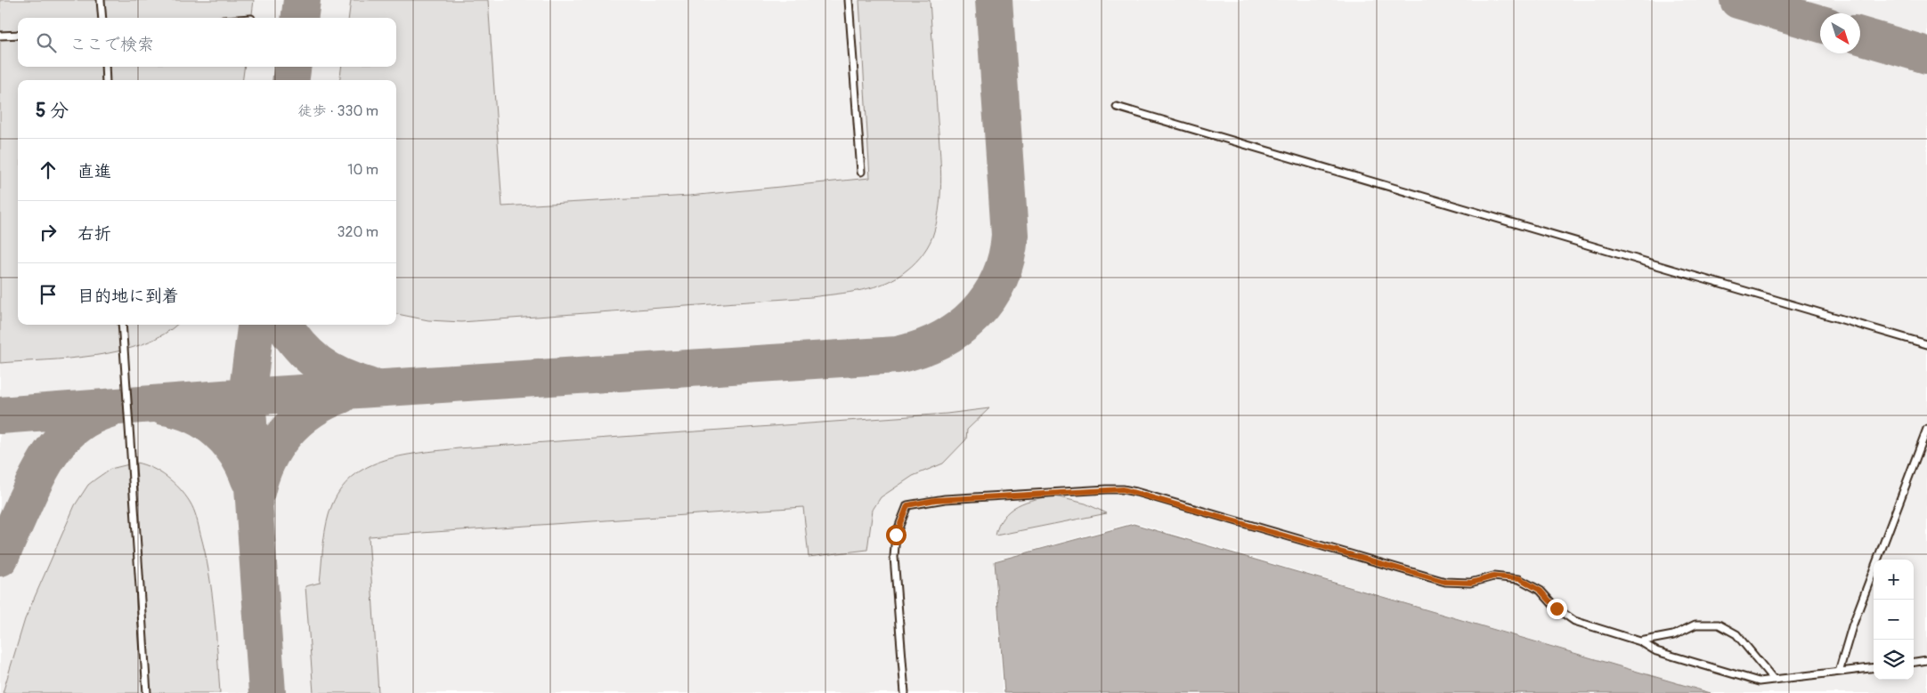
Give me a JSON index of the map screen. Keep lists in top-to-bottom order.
{
  "north": "bottom right",
  "page": {
    "search": "ここで検索",
    "heading": ["5 分", "徒歩 · 330 m"],
    "list": [
      ["直進", "10 m"],
      ["右折", "320 m"],
      "目的地に到着"
    ],
    "map_buttons": ["+", "−"]
  }
}
